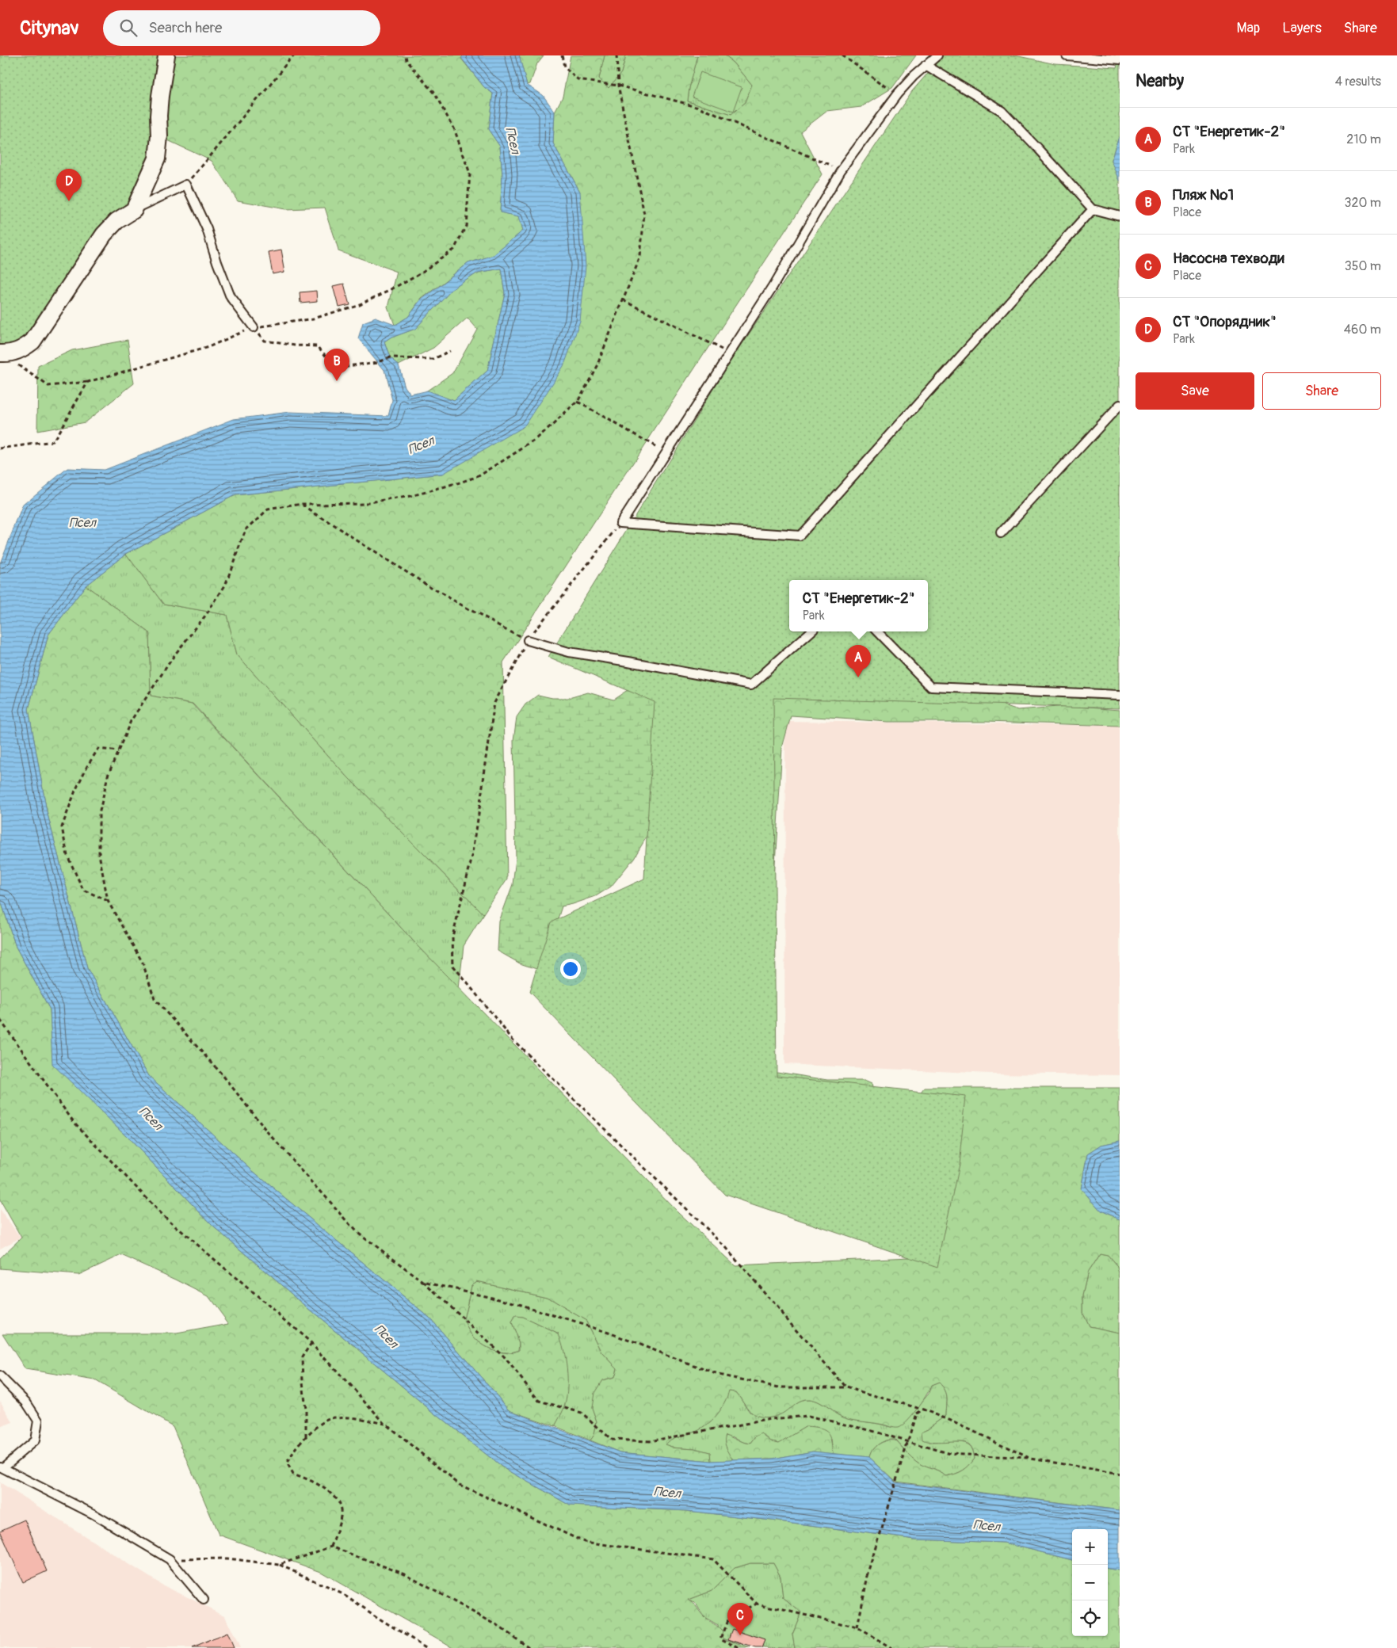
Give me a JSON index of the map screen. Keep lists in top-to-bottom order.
{
  "water": ["Псел"],
  "page": {
    "header": "Citynav",
    "search": "Search here",
    "nav": ["Map", "Layers", "Share"],
    "heading": ["Nearby", "4 results"],
    "list": [
      {
        "mark": "A",
        "name": "СТ \"Енергетик-2\"",
        "note": "Park",
        "value": "210 m"
      },
      {
        "mark": "B",
        "name": "Пляж №1",
        "note": "Place",
        "value": "320 m"
      },
      {
        "mark": "C",
        "name": "Насосна техводи",
        "note": "Place",
        "value": "350 m"
      },
      {
        "mark": "D",
        "name": "СТ \"Опорядник\"",
        "note": "Park",
        "value": "460 m"
      }
    ],
    "pins": [
      "D",
      "B",
      "A",
      "C"
    ],
    "buttons": ["Save", "Share"],
    "popup": ["СТ \"Енергетик-2\"", "Park"],
    "map_buttons": ["+", "−"]
  }
}
